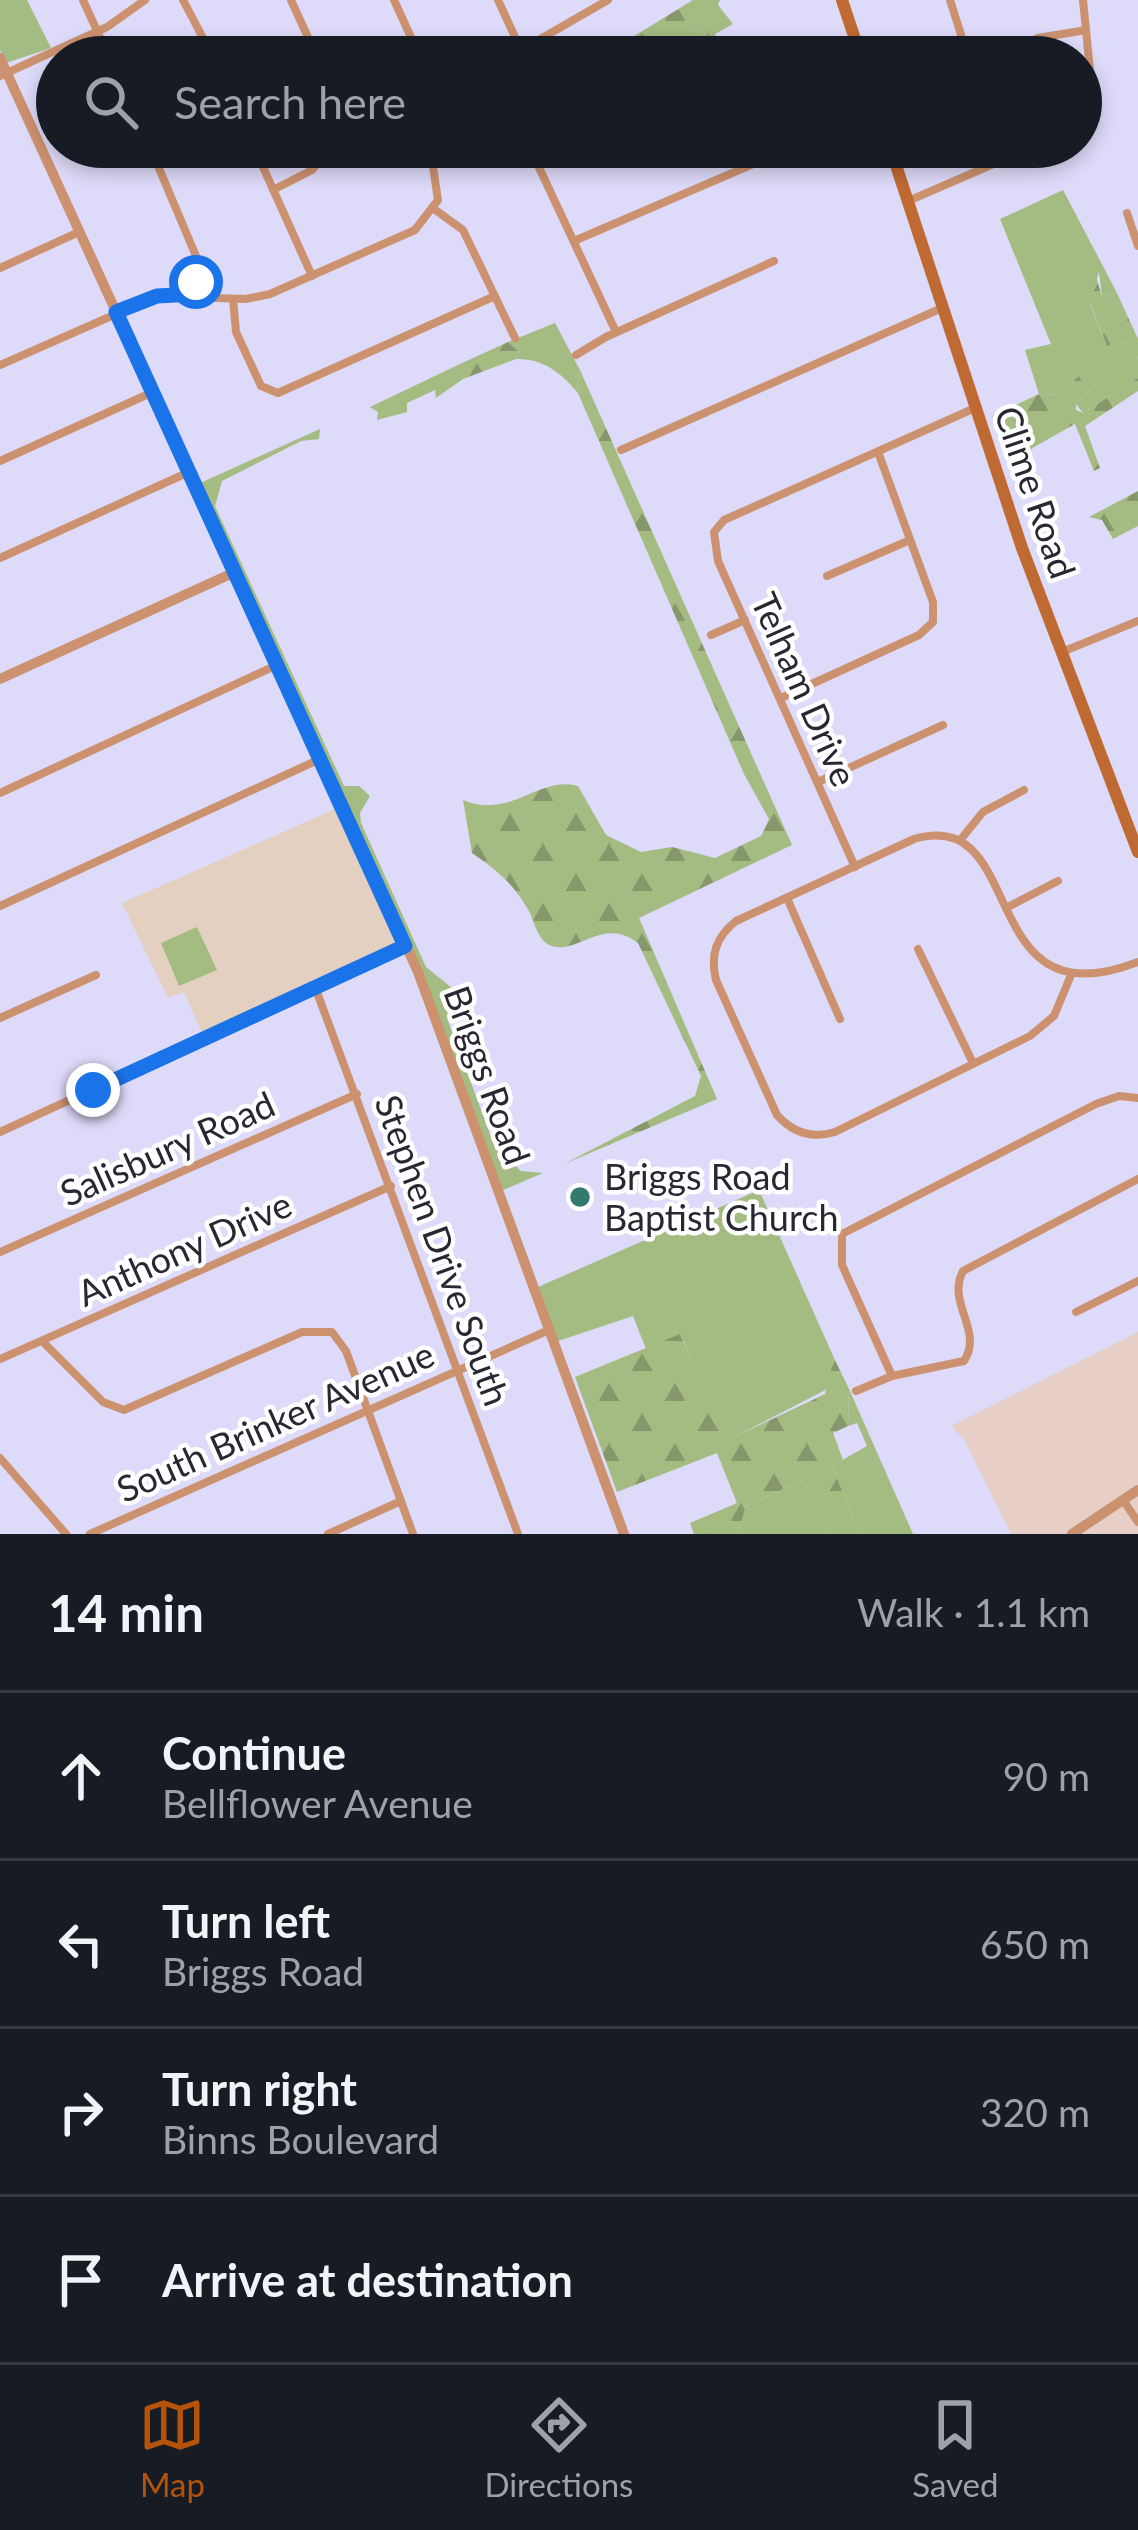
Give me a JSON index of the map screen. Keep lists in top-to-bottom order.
{
  "streets": {
    "main road": ["Clime Road"],
    "street": [
      "Telham Drive",
      "Briggs Road",
      "Salisbury Road",
      "Anthony Drive",
      "Stephen Drive South",
      "South Brinker Avenue"
    ]
  },
  "crossings": [
    ["Briggs Road", "South Brinker Avenue"],
    ["Salisbury Road", "Stephen Drive South"],
    ["Anthony Drive", "Stephen Drive South"],
    ["Stephen Drive South", "South Brinker Avenue"]
  ],
  "places": ["Briggs Road Baptist Church"],
  "page": {
    "search": "Search here",
    "heading": ["14 min", "Walk · 1.1 km"],
    "list": [
      ["Continue", "Bellflower Avenue", "90 m"],
      ["Turn left", "Briggs Road", "650 m"],
      ["Turn right", "Binns Boulevard", "320 m"],
      "Arrive at destination"
    ],
    "nav": ["Map", "Directions", "Saved"]
  }
}
